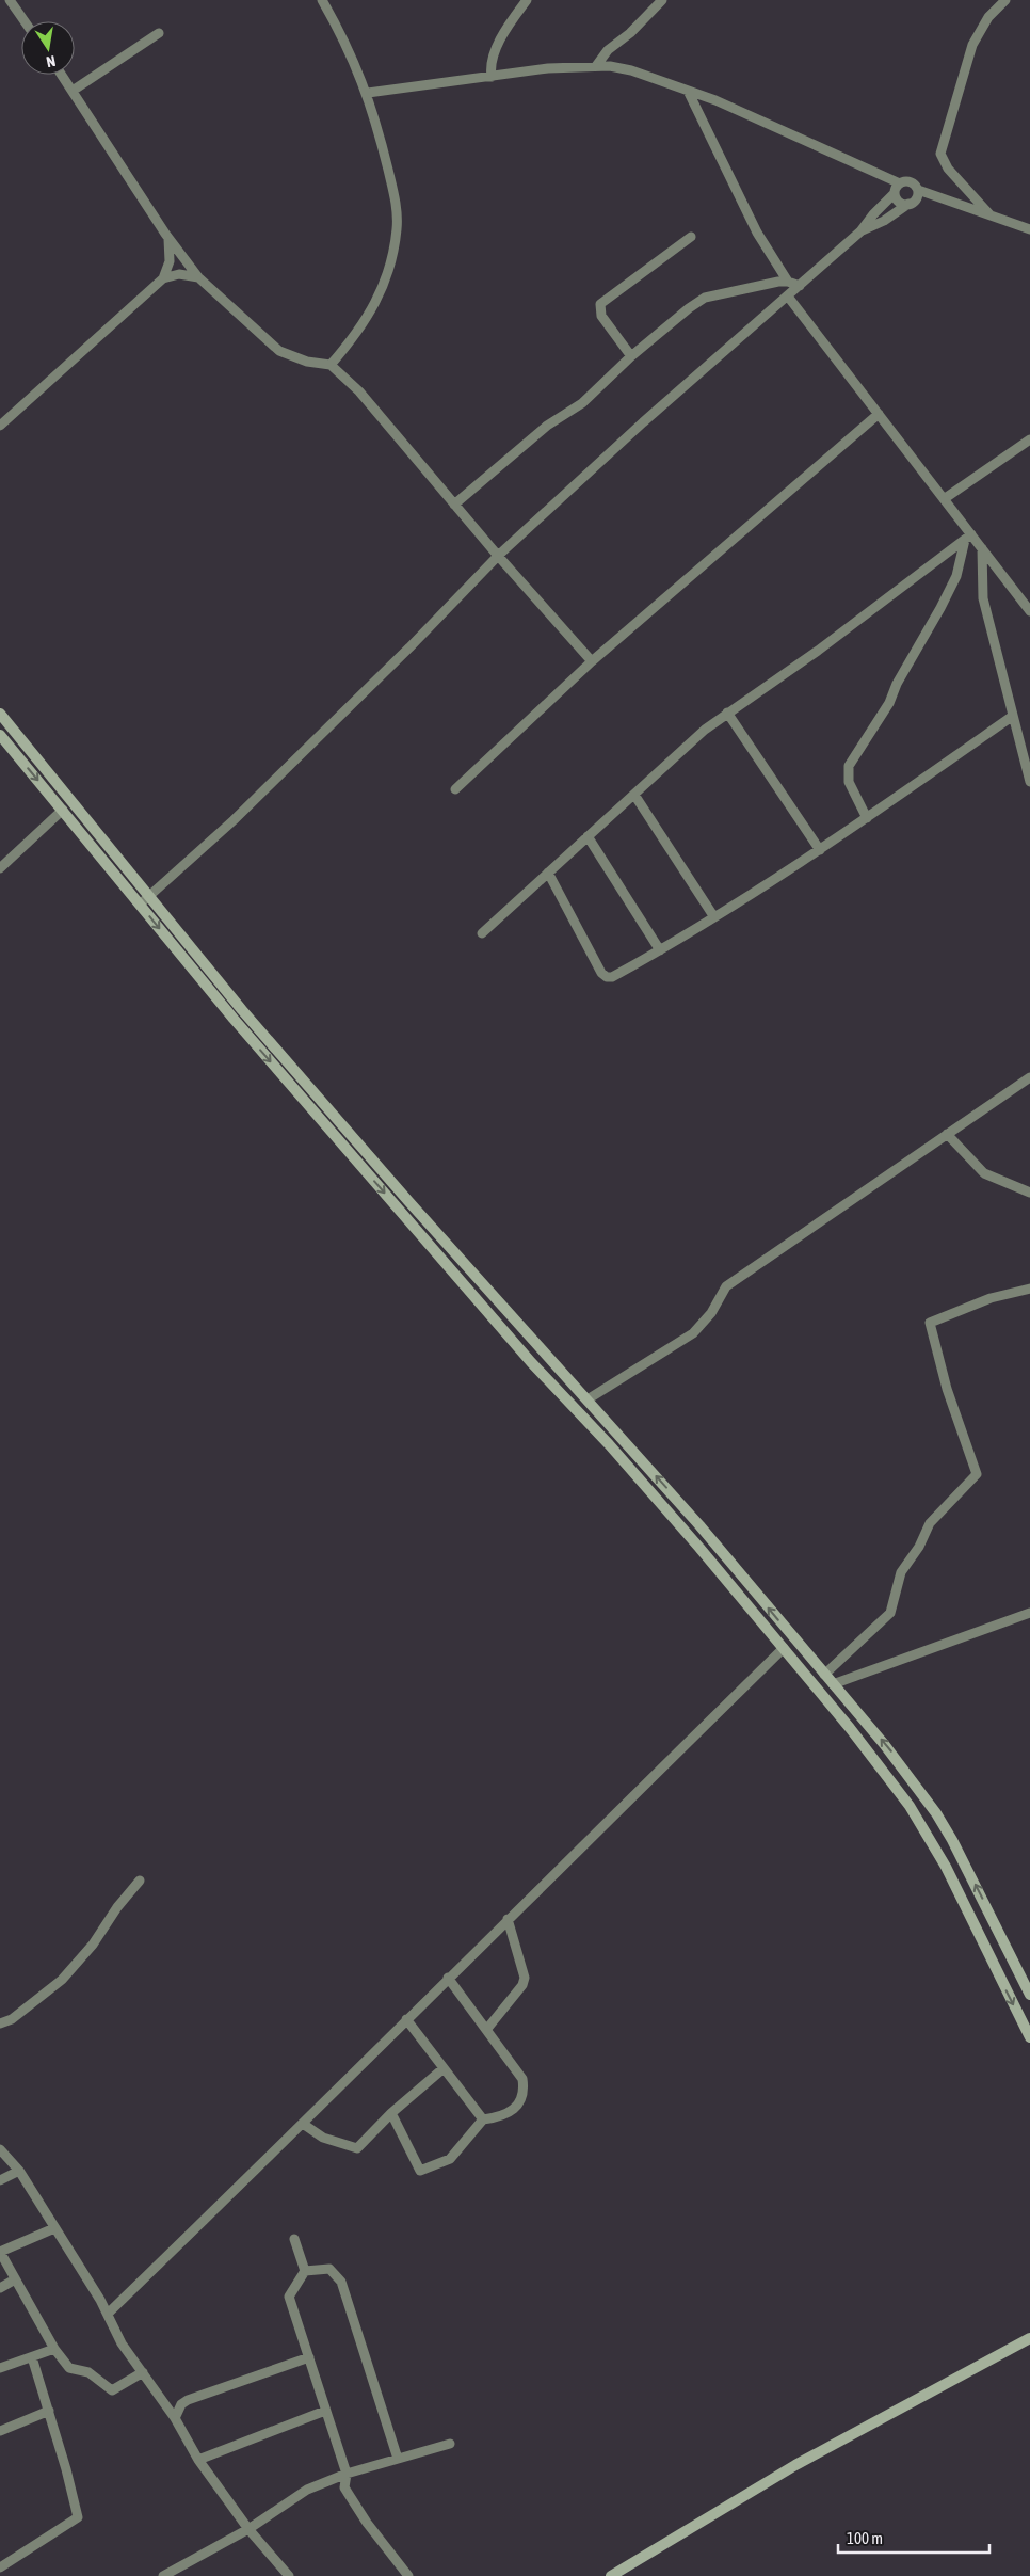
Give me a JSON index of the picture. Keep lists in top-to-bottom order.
{
  "scale_bar": "100 m",
  "north": "bottom"
}
